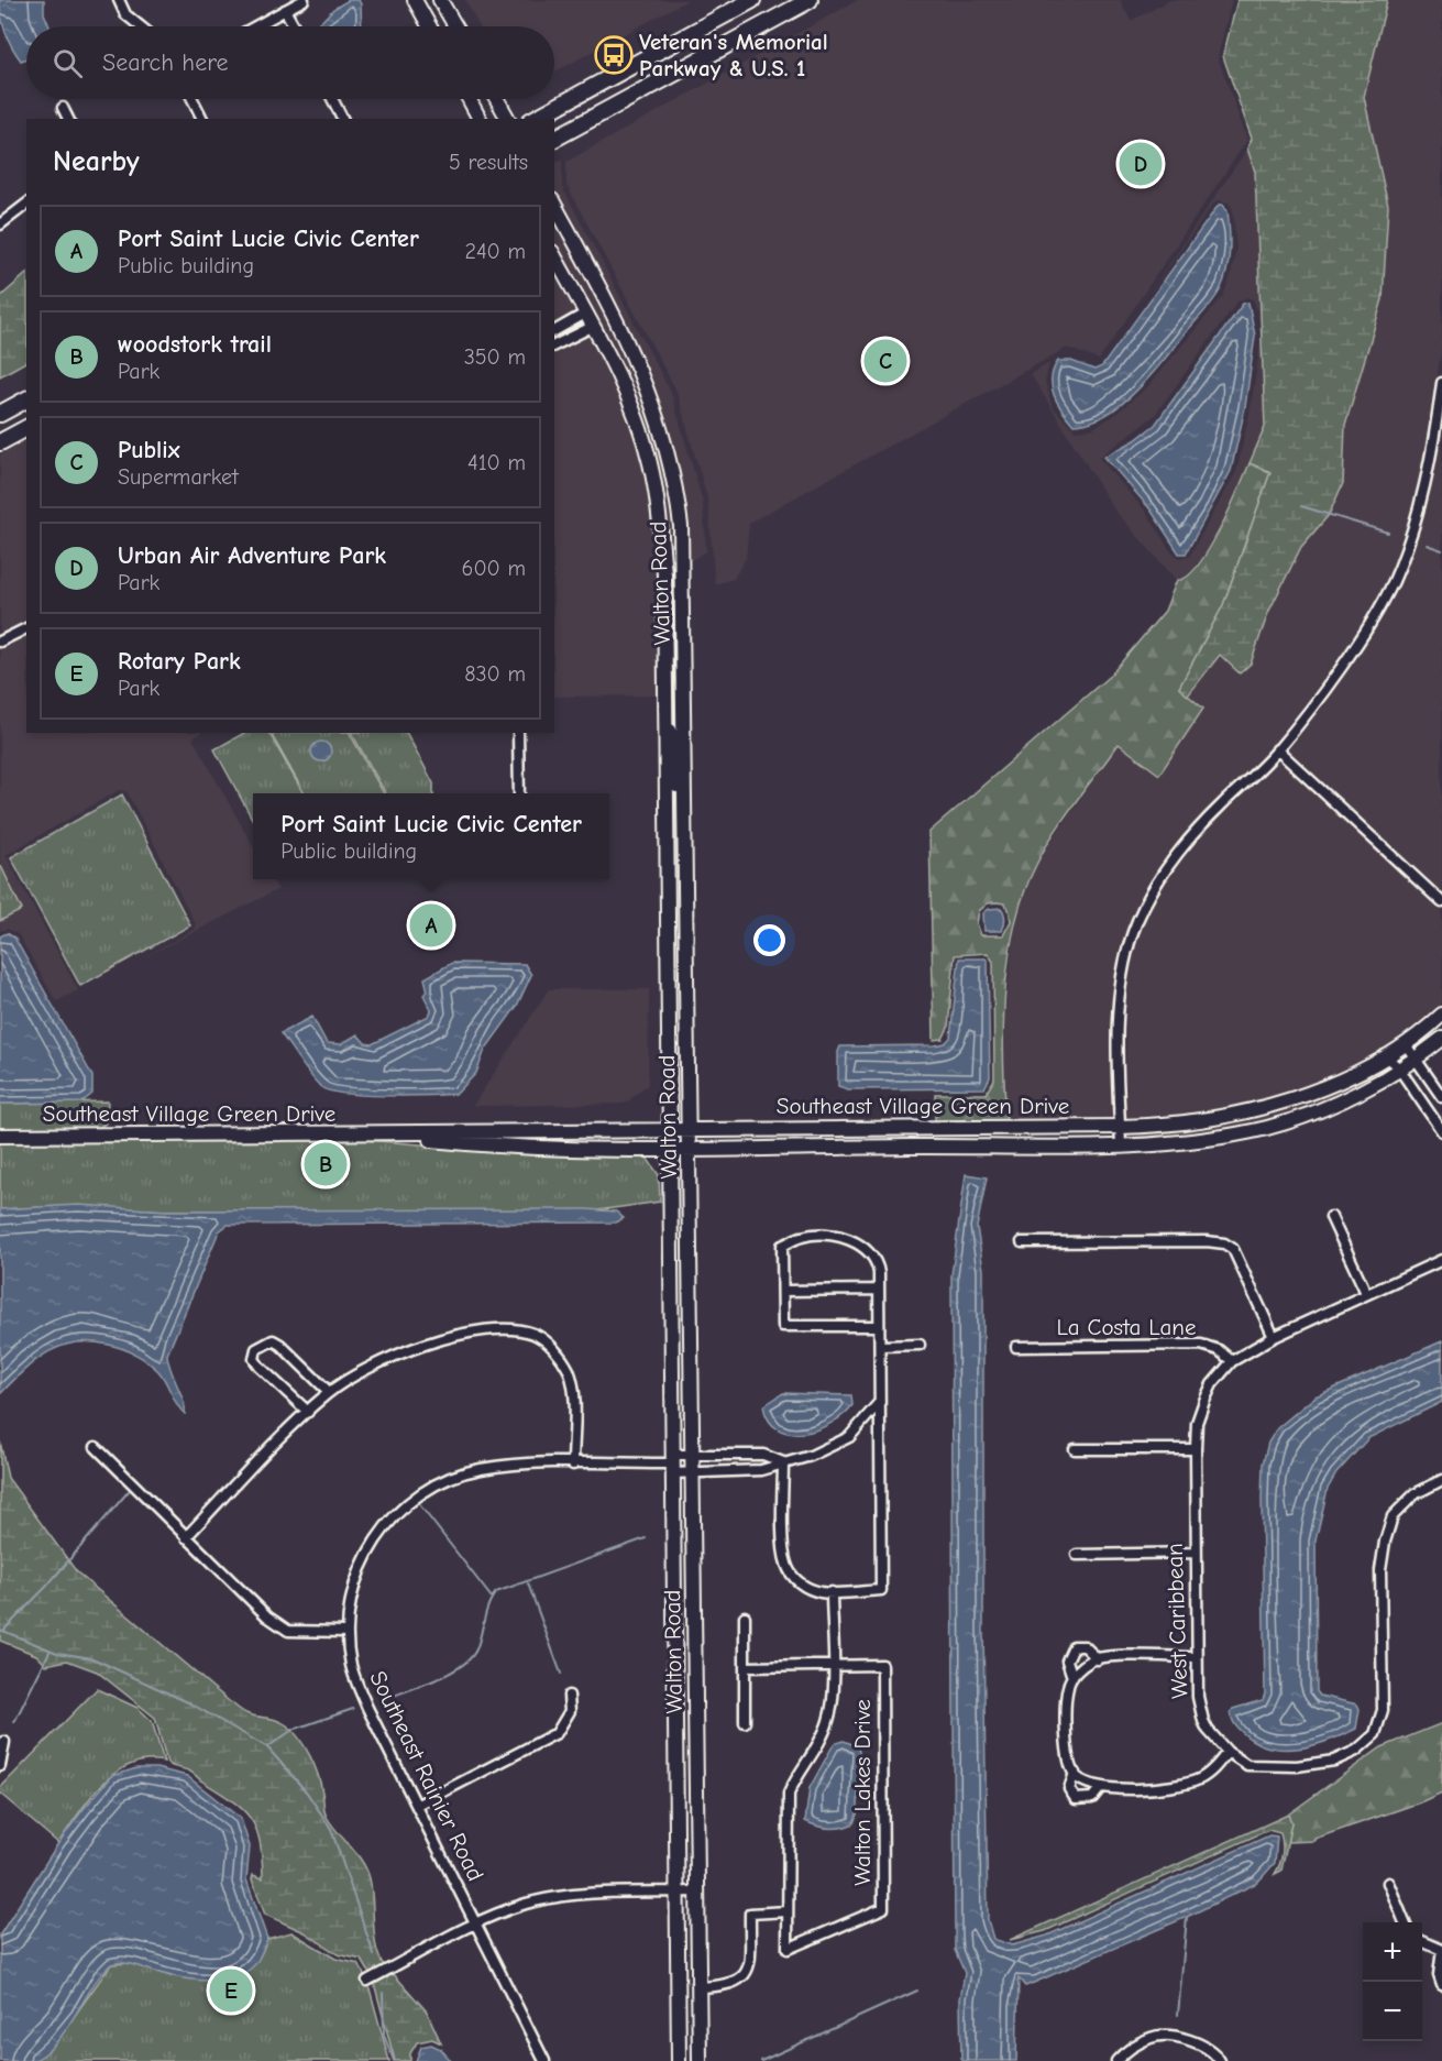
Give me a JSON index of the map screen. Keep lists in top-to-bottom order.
{
  "streets": {
    "main road": ["Walton Road", "Southeast Village Green Drive"],
    "street": [
      "La Costa Lane",
      "West Caribbean",
      "Southeast Rainier Road",
      "Walton Lakes Drive"
    ]
  },
  "crossings": [
    ["Walton Road", "Southeast Village Green Drive"],
    ["Walton Road", "Southeast Rainier Road"],
    ["La Costa Lane", "West Caribbean"]
  ],
  "places": {
    "bus stop": ["Veteran's Memorial Parkway & U.S. 1"]
  },
  "page": {
    "search": "Search here",
    "heading": ["Nearby", "5 results"],
    "pins": [
      "D",
      "C",
      "A",
      "B",
      "E"
    ],
    "list": [
      {
        "mark": "A",
        "name": "Port Saint Lucie Civic Center",
        "note": "Public building",
        "value": "240 m"
      },
      {
        "mark": "B",
        "name": "woodstork trail",
        "note": "Park",
        "value": "350 m"
      },
      {
        "mark": "C",
        "name": "Publix",
        "note": "Supermarket",
        "value": "410 m"
      },
      {
        "mark": "D",
        "name": "Urban Air Adventure Park",
        "note": "Park",
        "value": "600 m"
      },
      {
        "mark": "E",
        "name": "Rotary Park",
        "note": "Park",
        "value": "830 m"
      }
    ],
    "popup": ["Port Saint Lucie Civic Center", "Public building"],
    "map_buttons": ["+", "−"]
  }
}
